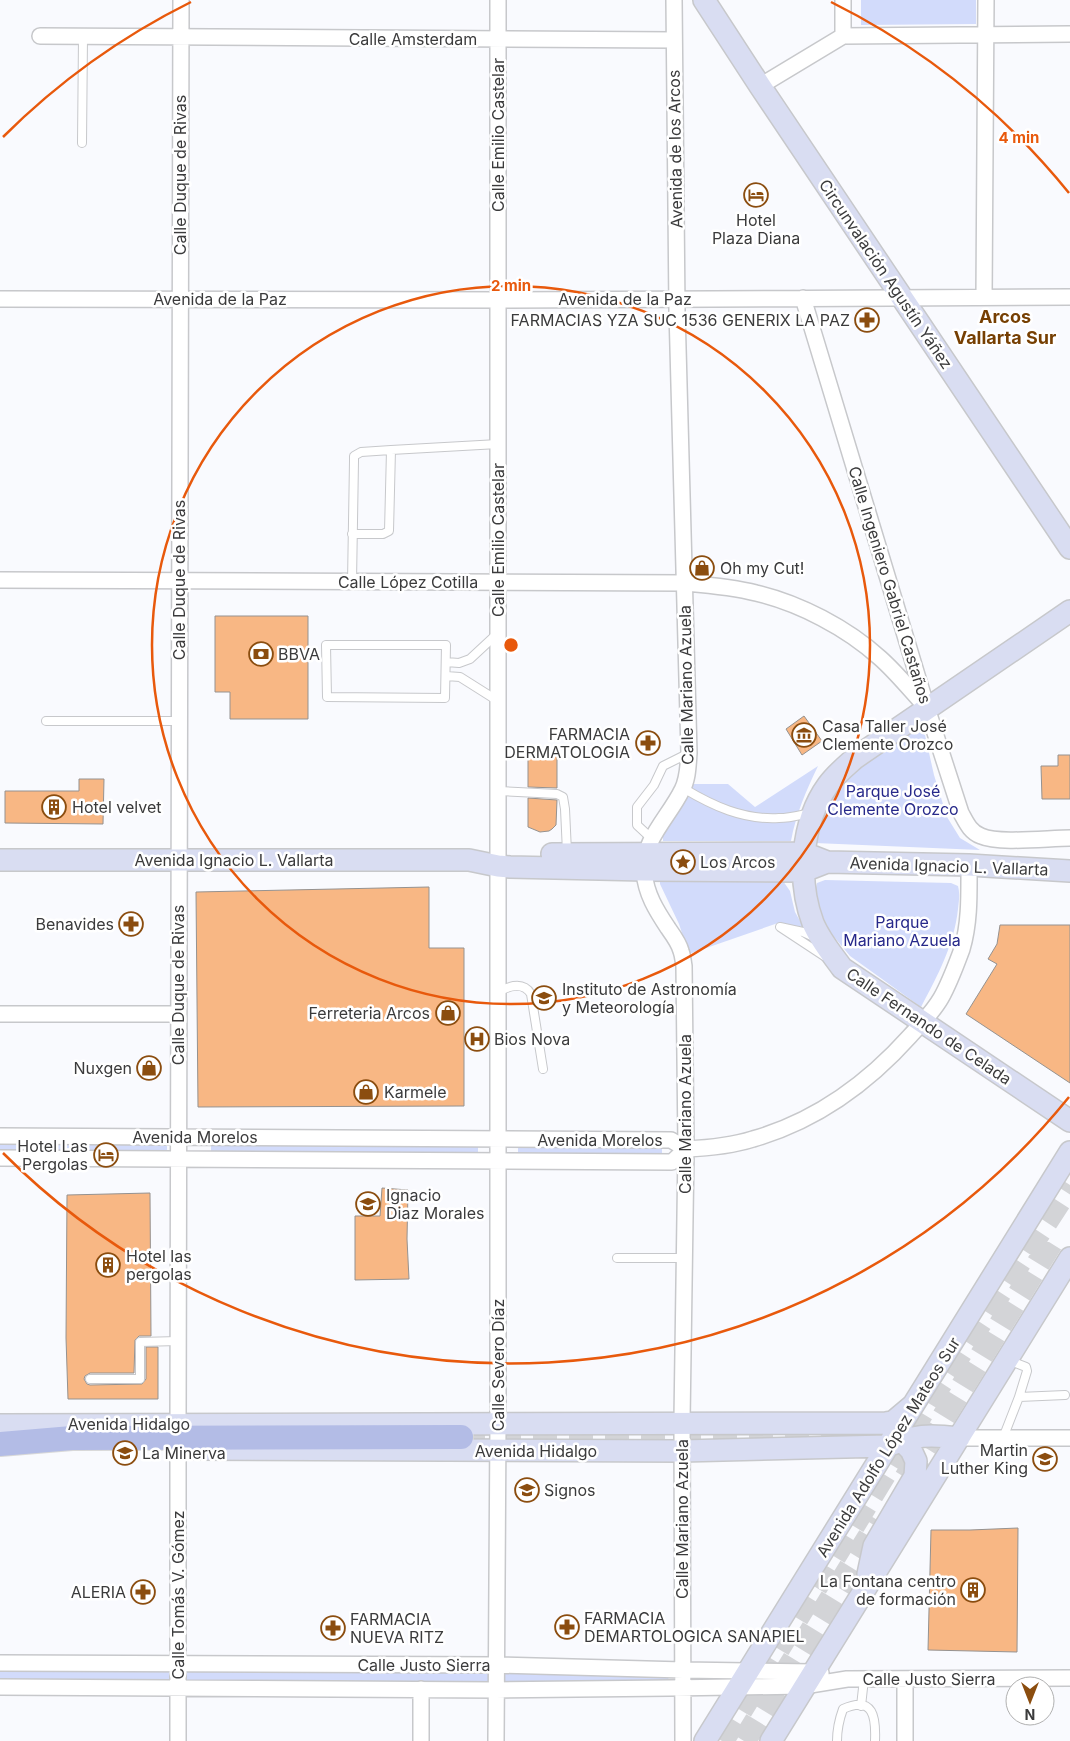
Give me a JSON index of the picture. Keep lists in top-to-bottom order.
{
  "streets": {
    "main road": [
      "Circunvalación Agustín Yáñez",
      "Avenida Ignacio L. Vallarta",
      "Calle Fernando de Celada",
      "Avenida Hidalgo",
      "Avenida Adolfo López Mateos Sur"
    ],
    "street": [
      "Calle Amsterdam",
      "Calle Emilio Castelar",
      "Avenida de los Arcos",
      "Calle Duque de Rivas",
      "Avenida de la Paz",
      "Calle López Cotilla",
      "Calle Ingeniero Gabriel Castaños",
      "Calle Mariano Azuela",
      "Avenida Morelos",
      "Calle Severo Díaz",
      "Calle Tomás V. Gómez",
      "Calle Justo Sierra"
    ]
  },
  "crossings": [
    ["Calle Amsterdam", "Calle Emilio Castelar"],
    ["Calle Amsterdam", "Avenida de los Arcos"],
    ["Calle Amsterdam", "Calle Duque de Rivas"],
    ["Calle Emilio Castelar", "Avenida de la Paz"],
    ["Calle Emilio Castelar", "Calle López Cotilla"],
    ["Calle Emilio Castelar", "Avenida Ignacio L. Vallarta"],
    ["Calle Emilio Castelar", "Avenida Morelos"],
    ["Calle Emilio Castelar", "Calle Severo Díaz"],
    ["Avenida de los Arcos", "Avenida de la Paz"],
    ["Avenida de los Arcos", "Calle Mariano Azuela"],
    ["Calle Duque de Rivas", "Avenida de la Paz"],
    ["Calle Duque de Rivas", "Calle López Cotilla"],
    ["Calle Duque de Rivas", "Avenida Ignacio L. Vallarta"],
    ["Calle Duque de Rivas", "Avenida Morelos"],
    ["Circunvalación Agustín Yáñez", "Avenida de la Paz"],
    ["Avenida de la Paz", "Calle Ingeniero Gabriel Castaños"],
    ["Avenida de la Paz", "Calle Mariano Azuela"],
    ["Calle López Cotilla", "Calle Ingeniero Gabriel Castaños"],
    ["Calle López Cotilla", "Calle Mariano Azuela"],
    ["Calle López Cotilla", "Calle Fernando de Celada"],
    ["Calle Ingeniero Gabriel Castaños", "Calle Fernando de Celada"],
    ["Calle Mariano Azuela", "Avenida Ignacio L. Vallarta"],
    ["Calle Mariano Azuela", "Avenida Morelos"],
    ["Calle Mariano Azuela", "Avenida Hidalgo"],
    ["Calle Mariano Azuela", "Calle Justo Sierra"],
    ["Avenida Ignacio L. Vallarta", "Calle Fernando de Celada"],
    ["Avenida Morelos", "Calle Severo Díaz"],
    ["Calle Severo Díaz", "Avenida Hidalgo"],
    ["Calle Severo Díaz", "Calle Justo Sierra"],
    ["Avenida Hidalgo", "Avenida Adolfo López Mateos Sur"],
    ["Avenida Hidalgo", "Calle Tomás V. Gómez"],
    ["Avenida Adolfo López Mateos Sur", "Calle Justo Sierra"],
    ["Calle Tomás V. Gómez", "Calle Justo Sierra"]
  ],
  "districts": ["Arcos Vallarta Sur"],
  "parks": ["Parque José Clemente Orozco", "Parque Mariano Azuela"],
  "places": {
    "hotel": ["Hotel Plaza Diana", "Hotel Las Pergolas"],
    "pharmacy": [
      "FARMACIAS YZA SUC 1536 GENERIX LA PAZ",
      "FARMACIA DERMATOLOGIA",
      "Benavides",
      "ALERIA",
      "FARMACIA DEMARTOLOGICA SANAPIEL",
      "FARMACIA NUEVA RITZ"
    ],
    "shop": [
      "Oh my Cut!",
      "Ferreteria Arcos",
      "Nuxgen",
      "Karmele"
    ],
    "bank": ["BBVA"],
    "museum": ["Casa Taller José Clemente Orozco"],
    "building": ["Hotel velvet", "Hotel las pergolas", "La Fontana centro de formación"],
    "place": ["Los Arcos"],
    "school or university": [
      "Instituto de Astronomía y Meteorología",
      "Ignacio Diaz Morales",
      "La Minerva",
      "Martin Luther King",
      "Signos"
    ],
    "hospital": ["Bios Nova"]
  },
  "north": "bottom",
  "rings": ["4 min", "2 min"]
}
